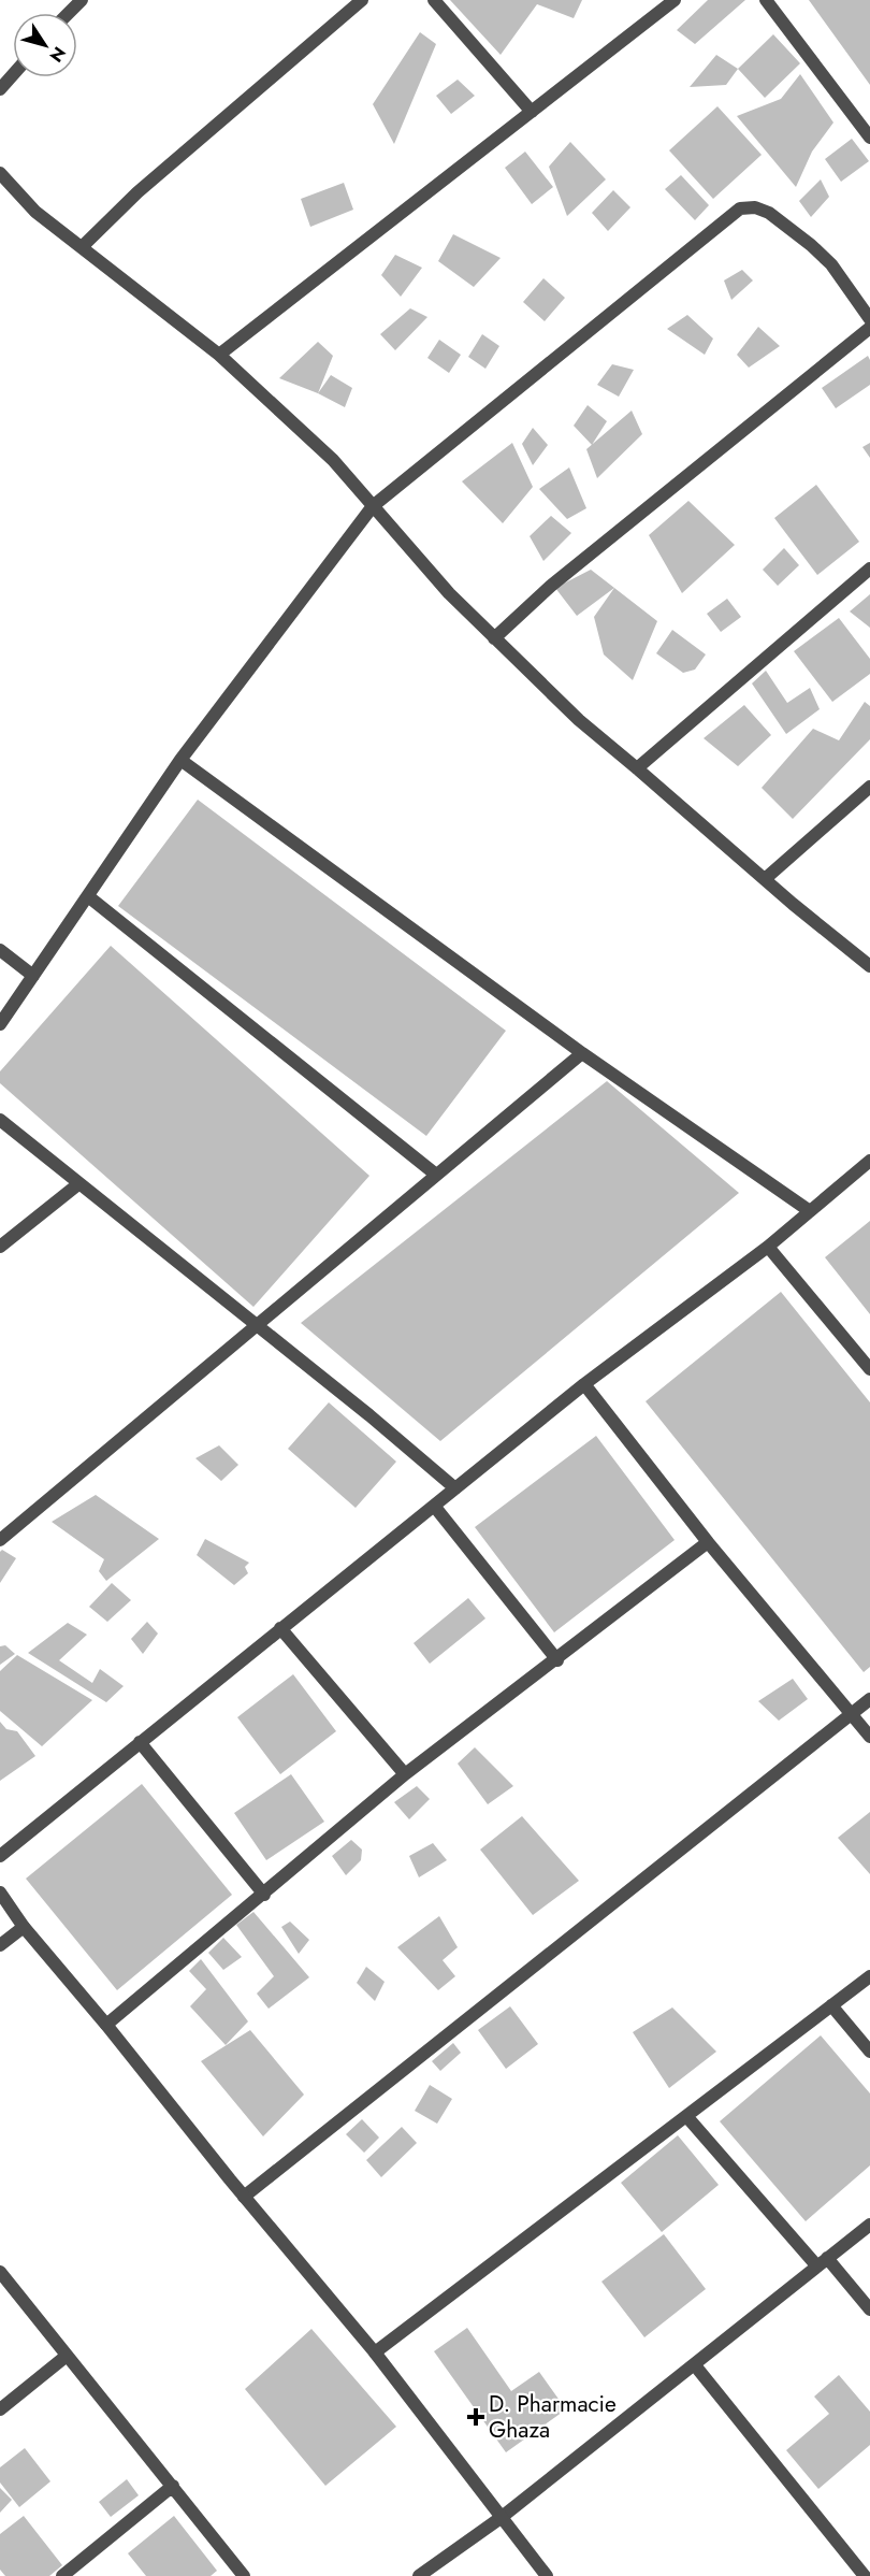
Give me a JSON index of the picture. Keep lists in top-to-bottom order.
{
  "places": {
    "health": ["D. Pharmacie Ghaza"]
  },
  "north": "bottom right"
}
